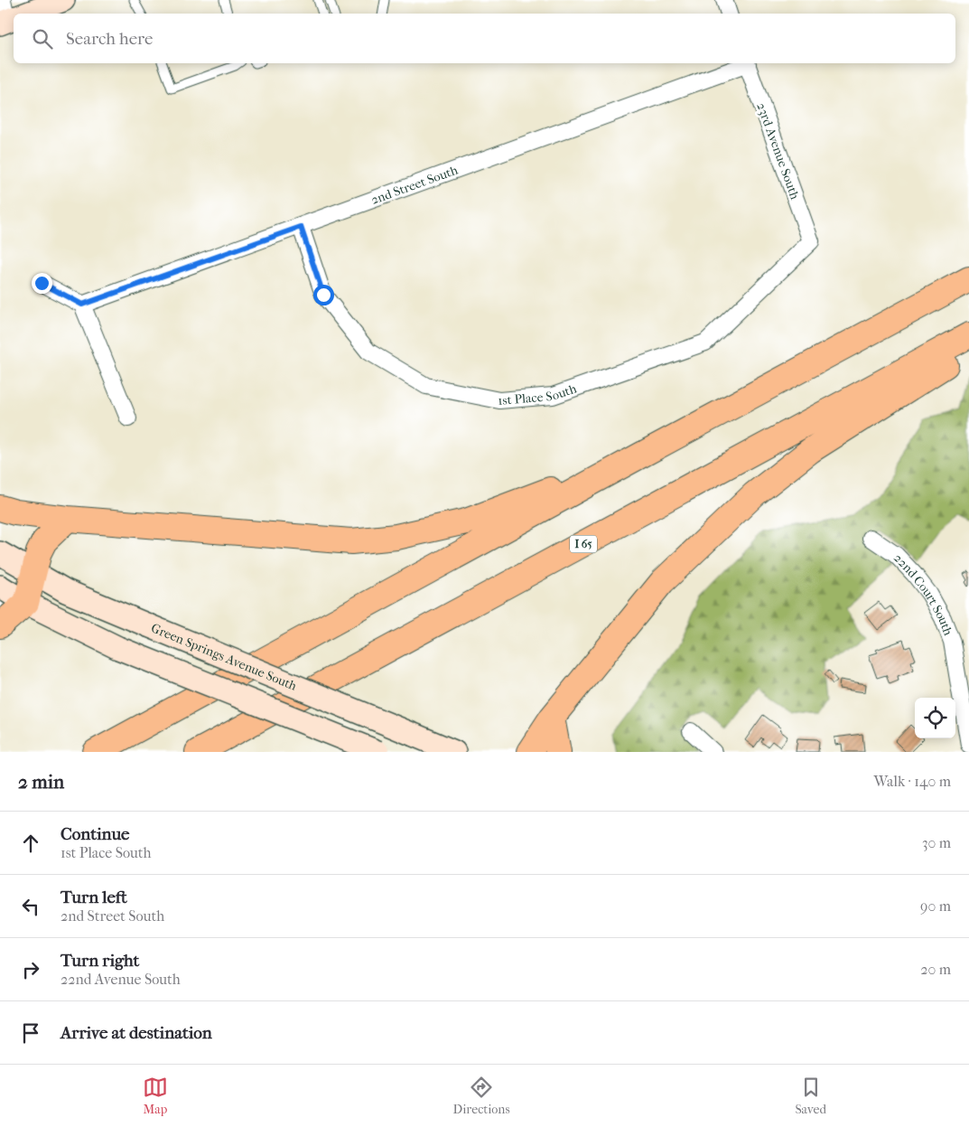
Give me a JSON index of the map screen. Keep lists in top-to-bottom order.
{
  "streets": {
    "highway": ["I 65"],
    "main road": ["Green Springs Avenue South"],
    "street": [
      "23rd Avenue South",
      "2nd Street South",
      "1st Place South",
      "22nd Court South"
    ]
  },
  "crossings": [
    ["23rd Avenue South", "1st Place South"],
    ["2nd Street South", "1st Place South"]
  ],
  "page": {
    "search": "Search here",
    "heading": ["2 min", "Walk · 140 m"],
    "list": [
      ["Continue", "1st Place South", "30 m"],
      ["Turn left", "2nd Street South", "90 m"],
      ["Turn right", "22nd Avenue South", "20 m"],
      "Arrive at destination"
    ],
    "nav": ["Map", "Directions", "Saved"]
  }
}
